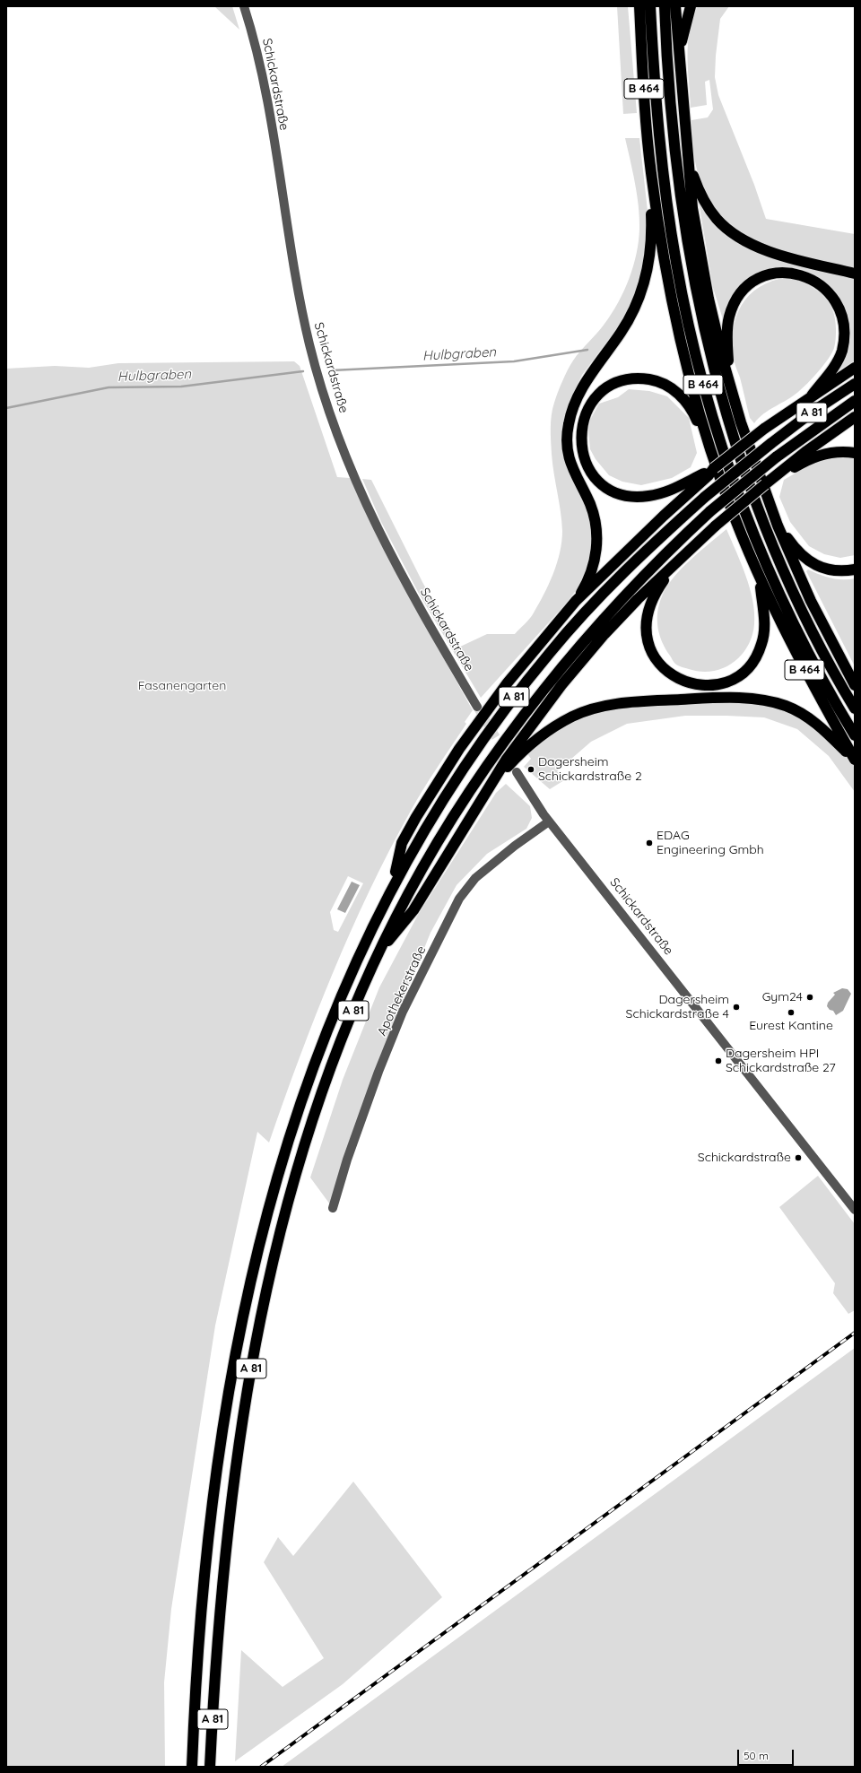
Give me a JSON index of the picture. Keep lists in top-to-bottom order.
{
  "streets": {
    "highway": ["B 464", "A 81"],
    "street": ["Schickardstraße", "Apothekerstraße"]
  },
  "crossings": [
    ["Schickardstraße", "Apothekerstraße"]
  ],
  "water": ["Hulbgraben"],
  "parks": ["Fasanengarten"],
  "places": [
    "Dagersheim Schickardstraße 2",
    "EDAG Engineering Gmbh",
    "Gym24",
    "Dagersheim Schickardstraße 4",
    "Eurest Kantine",
    "Dagersheim HPI Schickardstraße 27",
    "Schickardstraße"
  ],
  "scale_bar": "50 m"
}
